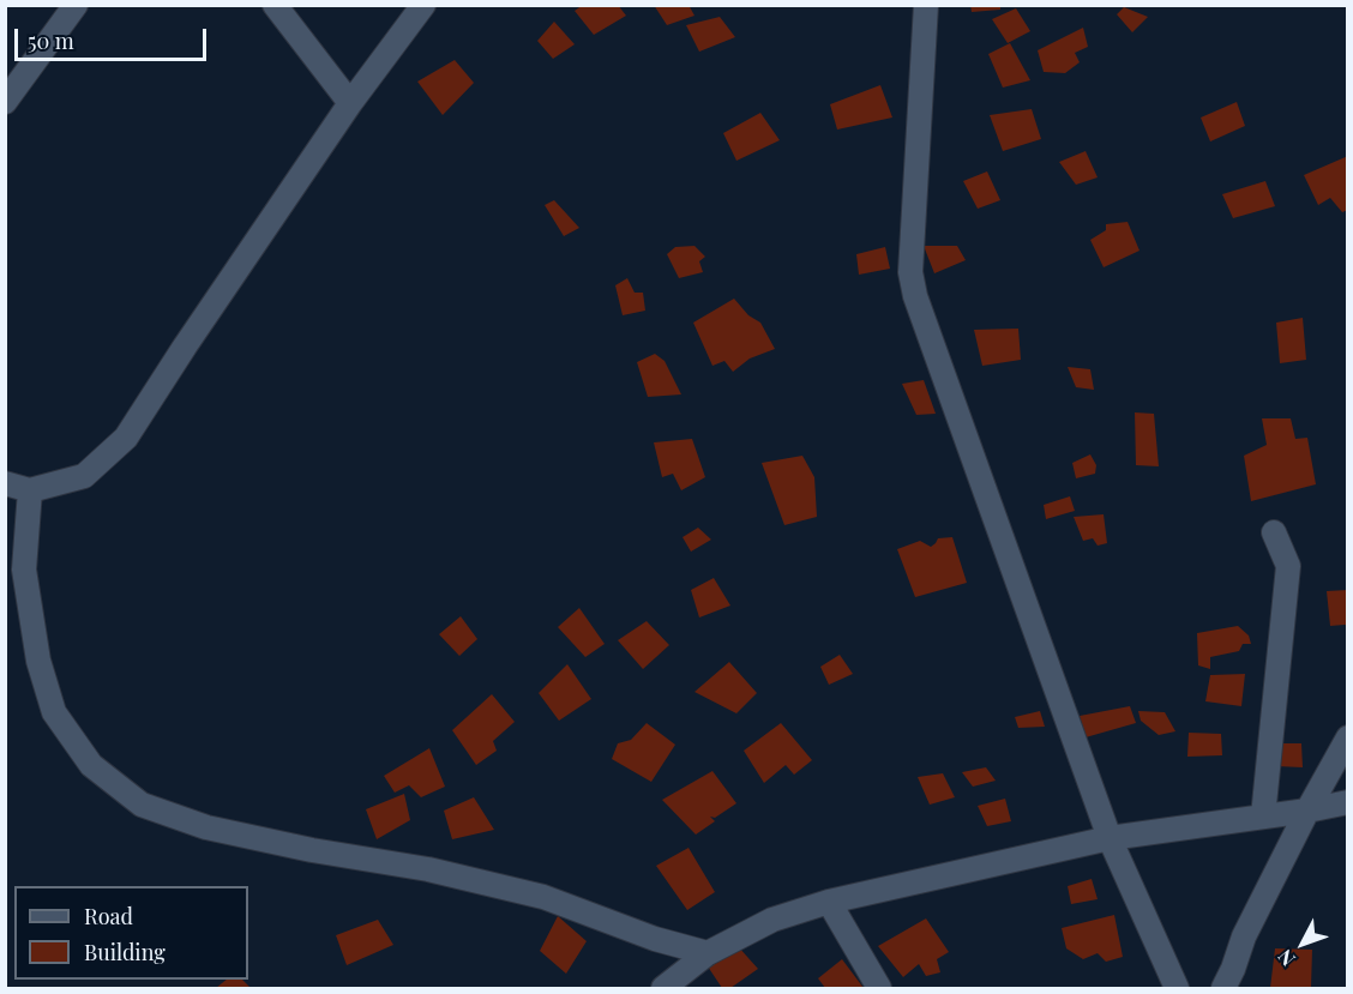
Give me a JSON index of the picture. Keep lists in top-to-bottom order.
{
  "legend": ["Road", "Building"],
  "scale_bar": "50 m",
  "north": "bottom left"
}
